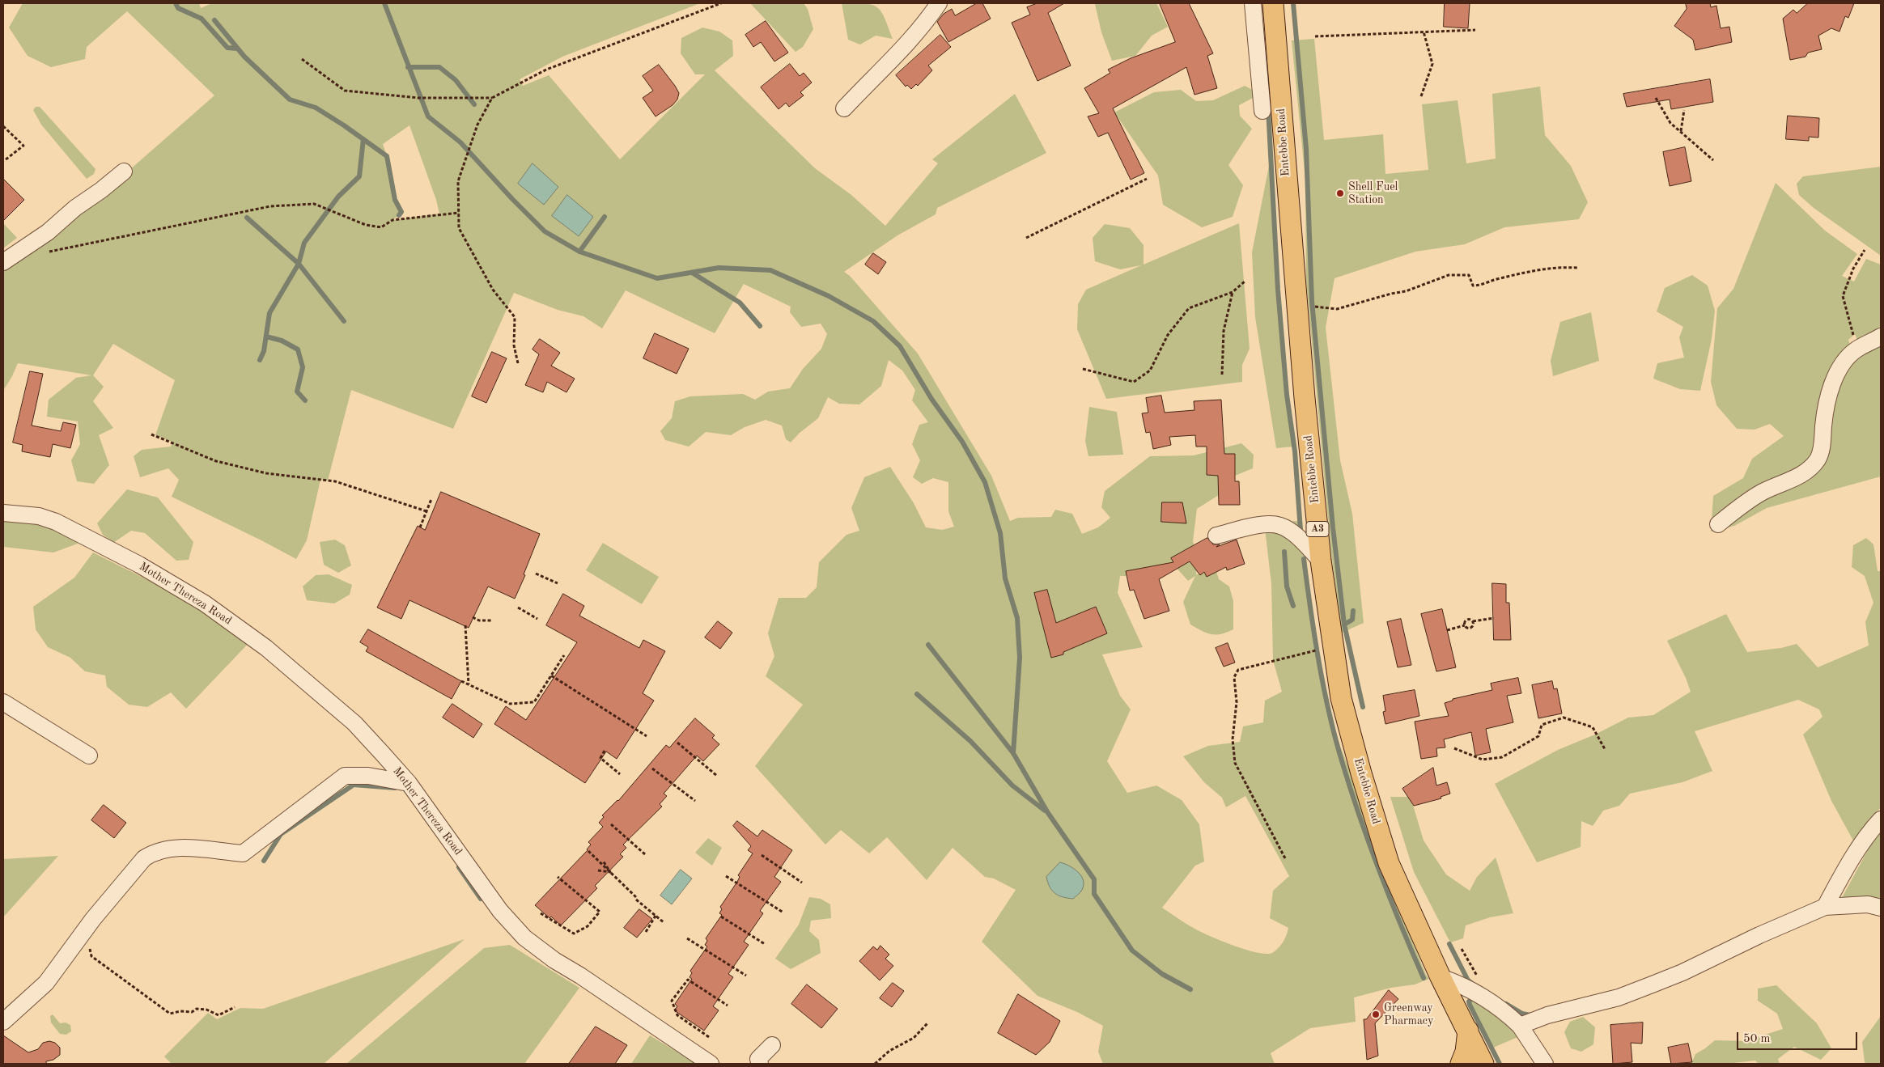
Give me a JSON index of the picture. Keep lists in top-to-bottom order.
{
  "streets": {
    "main road": ["Entebbe Road", "A3"],
    "street": ["Mother Thereza Road"]
  },
  "crossings": [
    ["Entebbe Road", "A3"]
  ],
  "places": ["Shell Fuel Station", "Greenway Pharmacy"],
  "scale_bar": "50 m"
}
